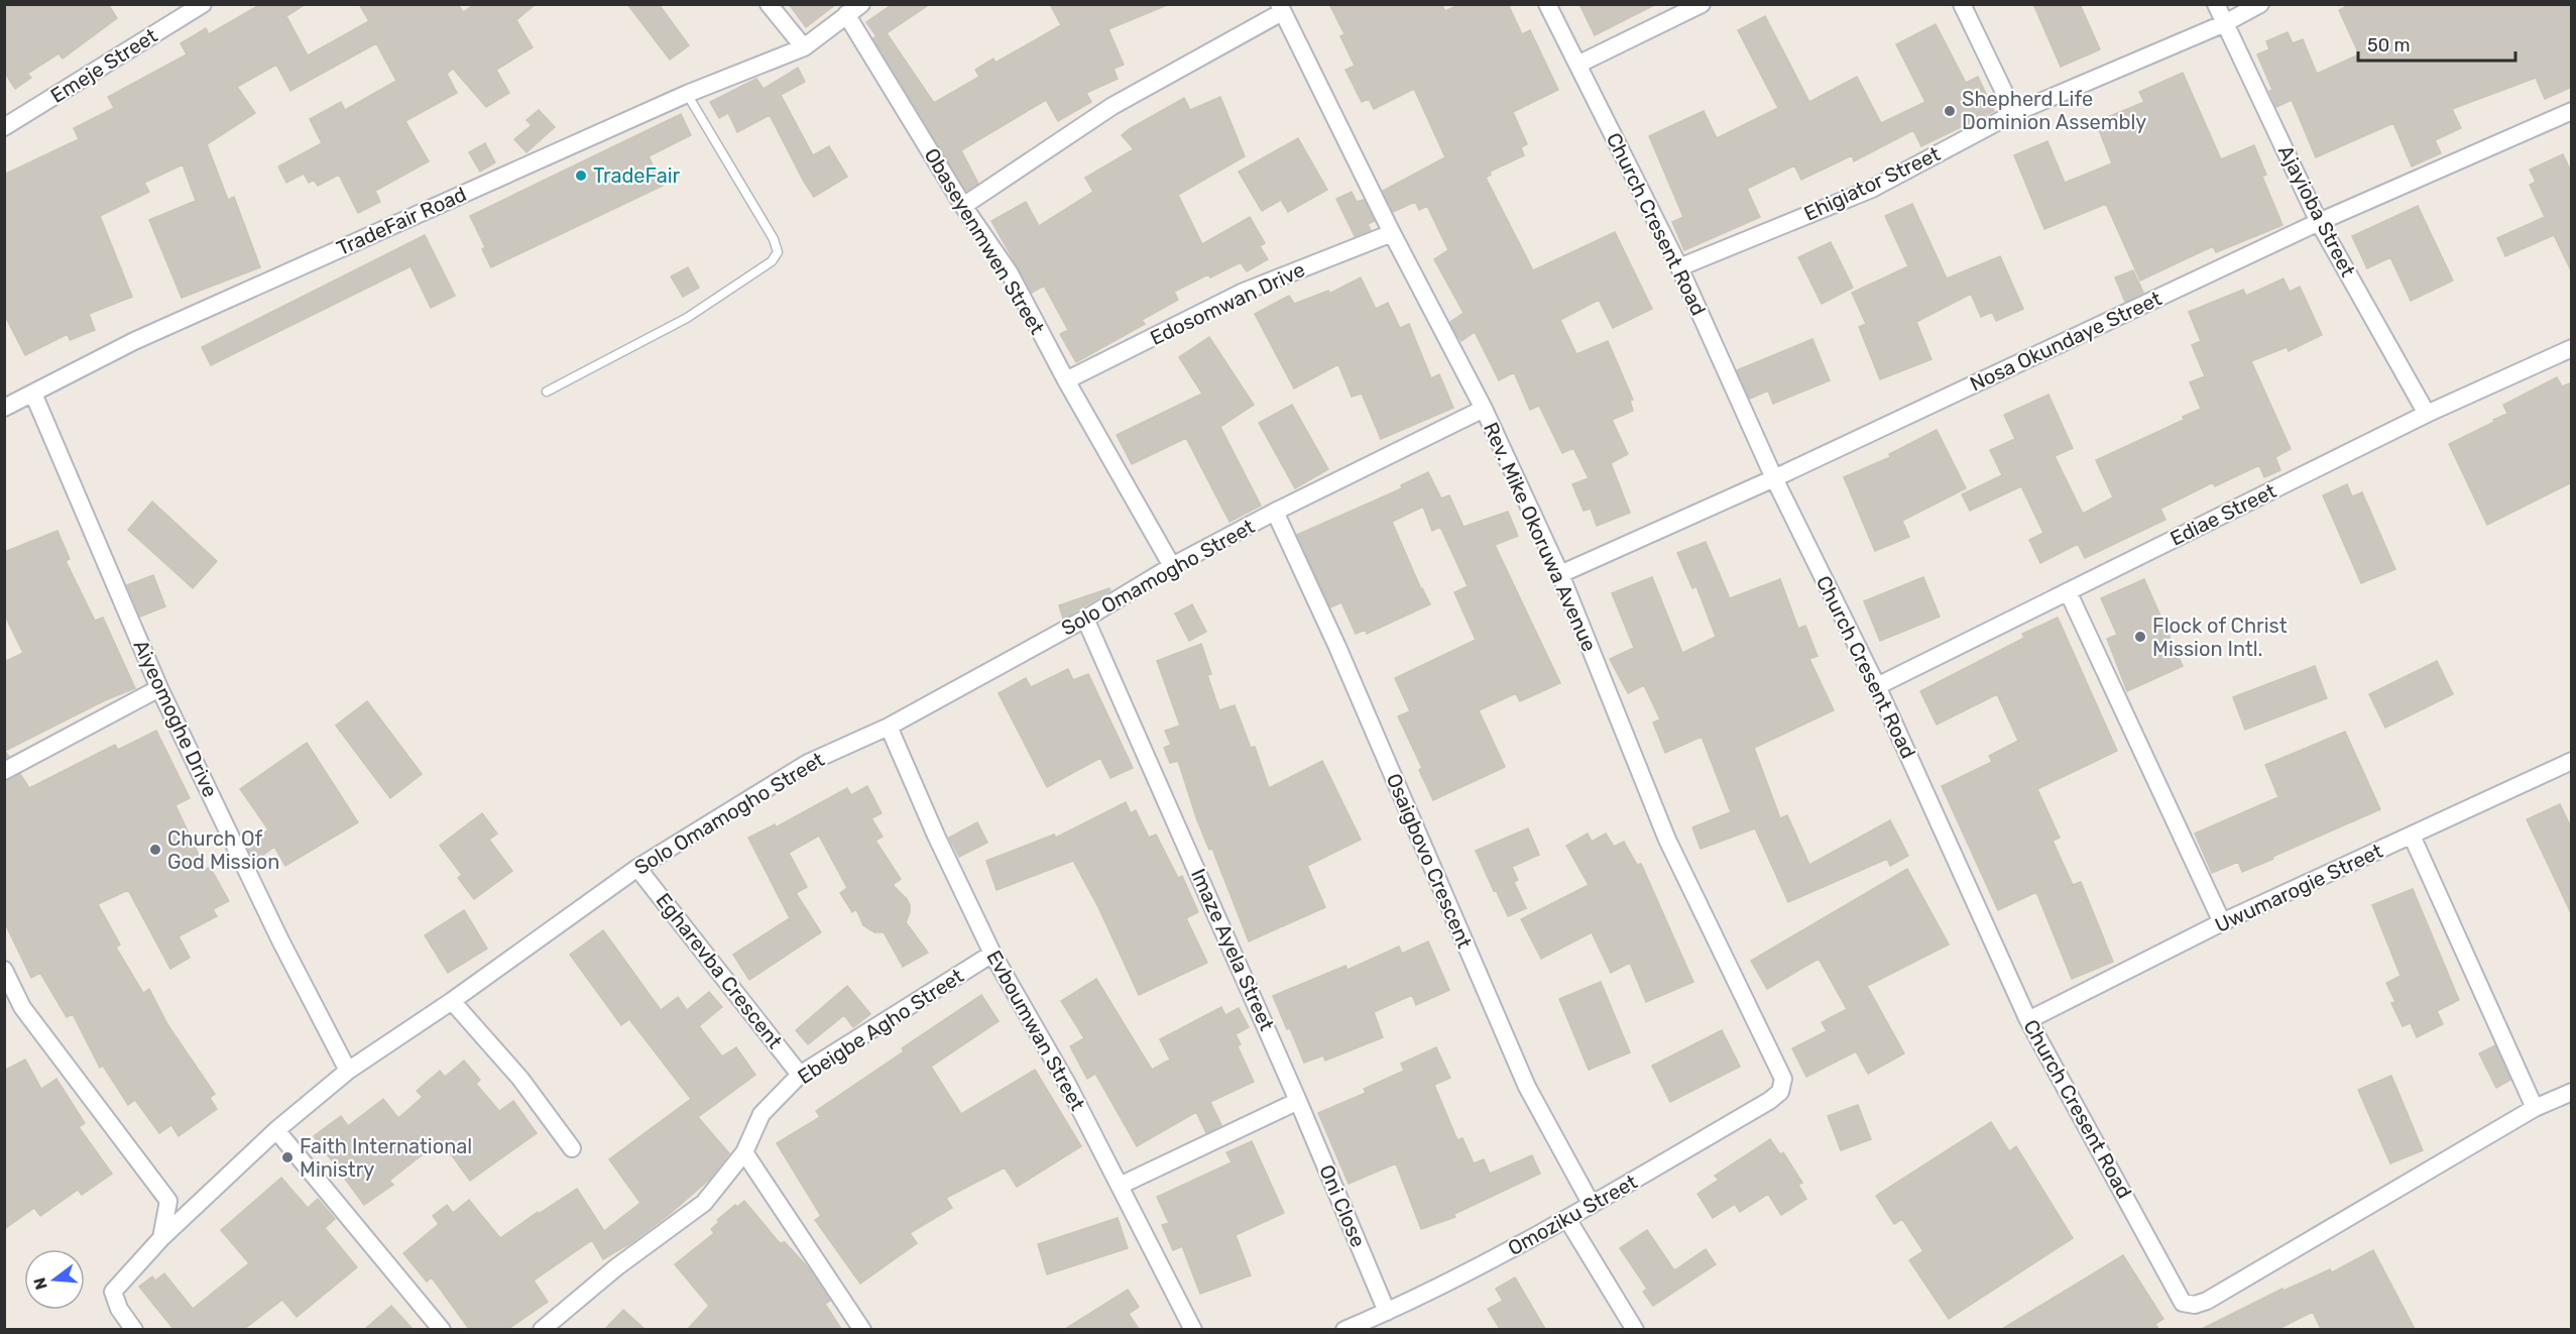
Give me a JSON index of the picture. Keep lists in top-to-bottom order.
{
  "streets": {
    "street": [
      "Emeje Street",
      "Ehigiator Street",
      "Ajayioba Street",
      "TradeFair Road",
      "Church Cresent Road",
      "Obaseyenmwen Street",
      "Edosomwan Drive",
      "Nosa Okundaye Street",
      "Ediae Street",
      "Rev. Mike Okoruwa Avenue",
      "Solo Omamogho Street",
      "Aiyeomoghe Drive",
      "Osaigbovo Crescent",
      "Uwumarogie Street",
      "Imaze Ayela Street",
      "Egharevba Crescent",
      "Ebeigbe Agho Street",
      "Evboumwan Street",
      "Oni Close",
      "Omoziku Street"
    ]
  },
  "crossings": [
    ["Ehigiator Street", "Ajayioba Street"],
    ["Ehigiator Street", "Church Cresent Road"],
    ["Ajayioba Street", "Nosa Okundaye Street"],
    ["Ajayioba Street", "Ediae Street"],
    ["TradeFair Road", "Obaseyenmwen Street"],
    ["TradeFair Road", "Aiyeomoghe Drive"],
    ["Church Cresent Road", "Nosa Okundaye Street"],
    ["Church Cresent Road", "Ediae Street"],
    ["Church Cresent Road", "Uwumarogie Street"],
    ["Obaseyenmwen Street", "Edosomwan Drive"],
    ["Obaseyenmwen Street", "Solo Omamogho Street"],
    ["Edosomwan Drive", "Rev. Mike Okoruwa Avenue"],
    ["Nosa Okundaye Street", "Rev. Mike Okoruwa Avenue"],
    ["Rev. Mike Okoruwa Avenue", "Solo Omamogho Street"],
    ["Rev. Mike Okoruwa Avenue", "Omoziku Street"],
    ["Solo Omamogho Street", "Aiyeomoghe Drive"],
    ["Solo Omamogho Street", "Osaigbovo Crescent"],
    ["Solo Omamogho Street", "Imaze Ayela Street"],
    ["Solo Omamogho Street", "Egharevba Crescent"],
    ["Solo Omamogho Street", "Evboumwan Street"],
    ["Osaigbovo Crescent", "Omoziku Street"],
    ["Imaze Ayela Street", "Oni Close"],
    ["Egharevba Crescent", "Ebeigbe Agho Street"],
    ["Ebeigbe Agho Street", "Evboumwan Street"],
    ["Oni Close", "Omoziku Street"]
  ],
  "places": [
    "Shepherd Life Dominion Assembly",
    "TradeFair",
    "Flock of Christ Mission Intl.",
    "Church Of God Mission",
    "Faith International Ministry"
  ],
  "scale_bar": "50 m",
  "north": "left"
}
